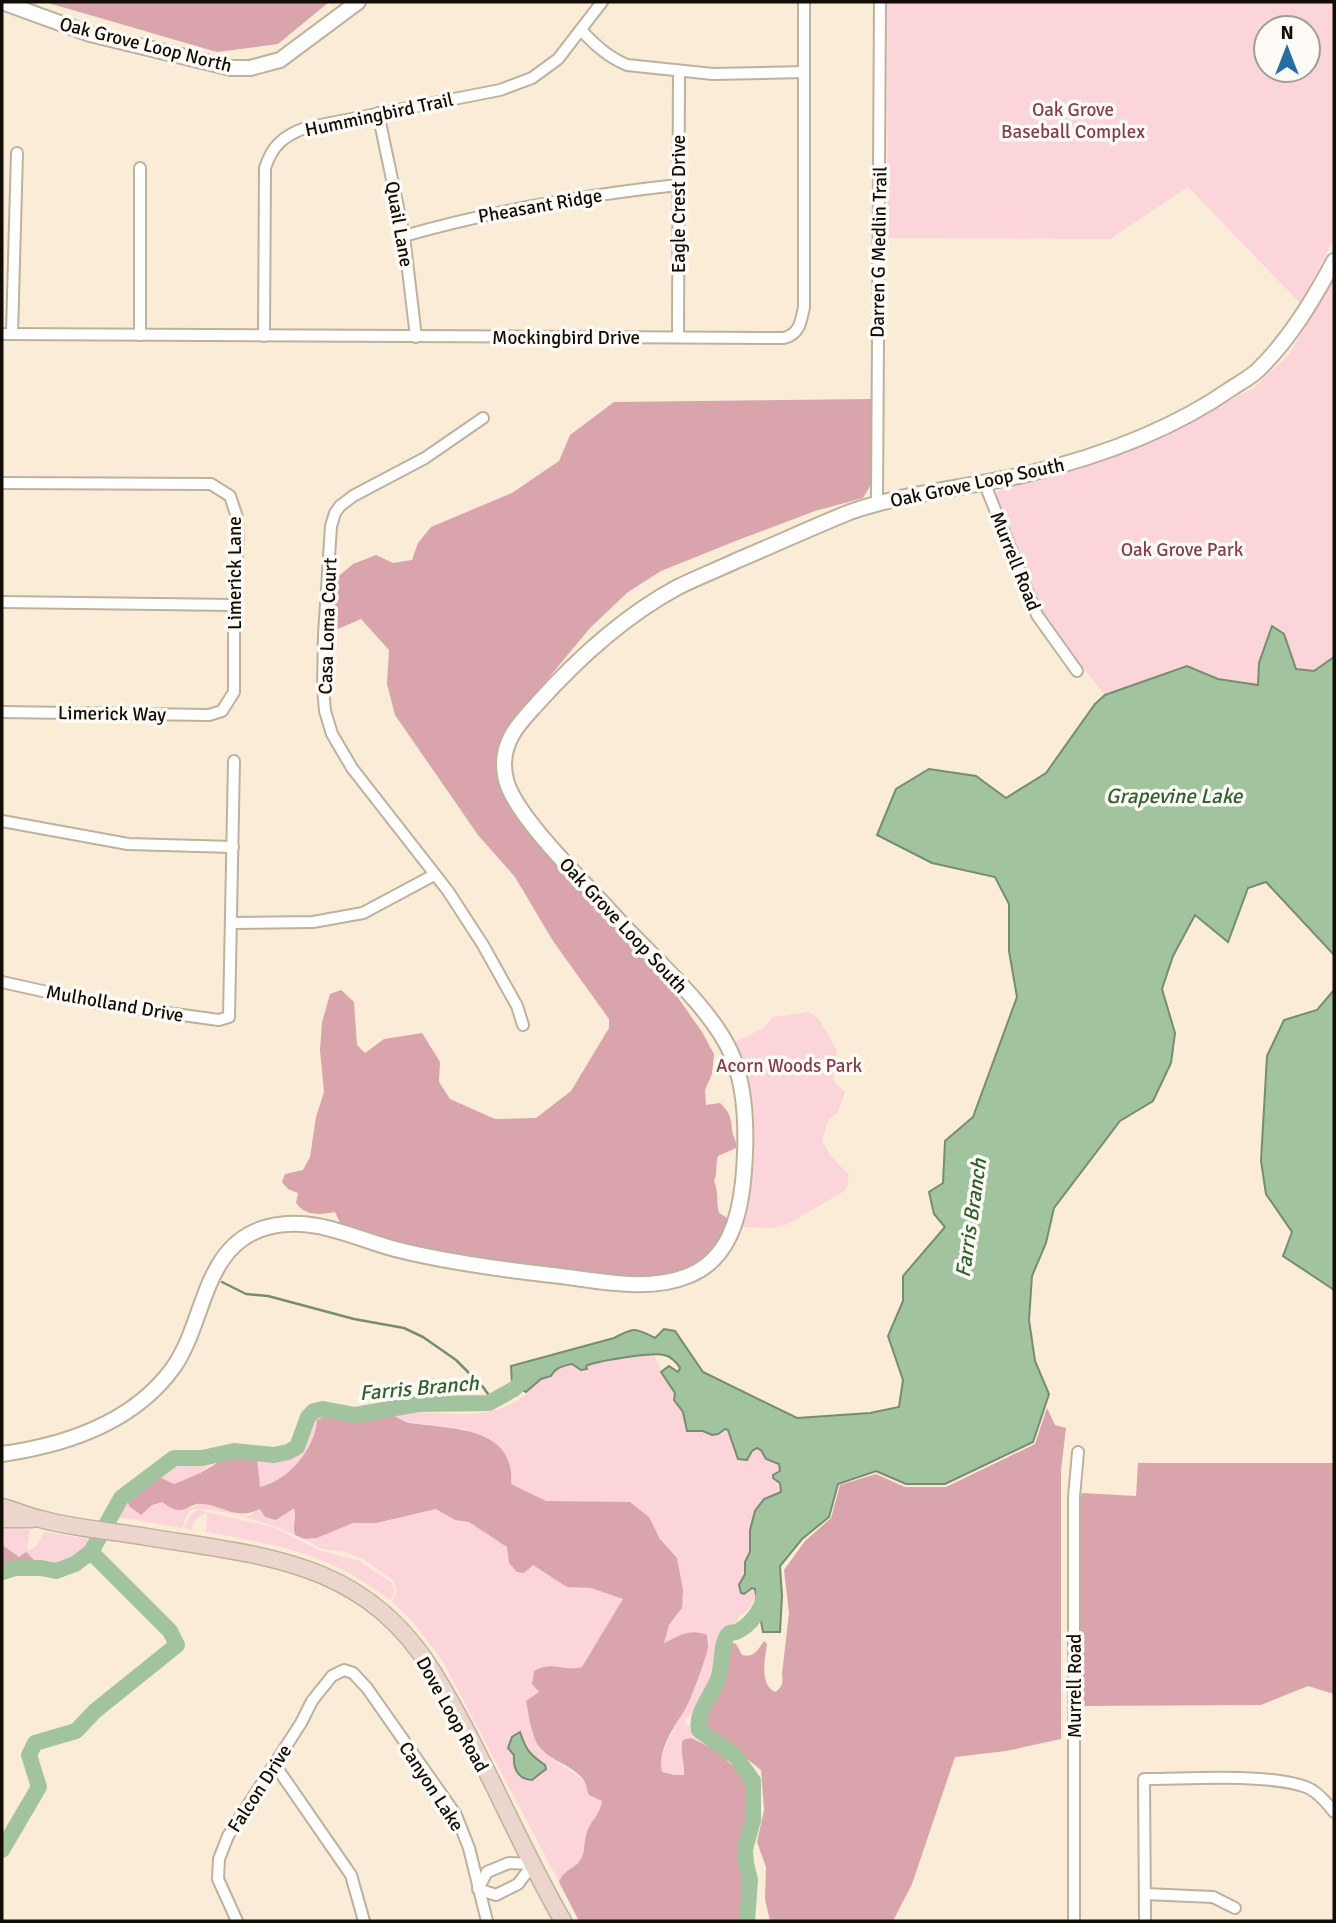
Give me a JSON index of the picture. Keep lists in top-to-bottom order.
{
  "streets": {
    "main road": ["Dove Loop Road"],
    "street": [
      "Oak Grove Loop North",
      "Hummingbird Trail",
      "Eagle Crest Drive",
      "Pheasant Ridge",
      "Quail Lane",
      "Darren G Medlin Trail",
      "Mockingbird Drive",
      "Oak Grove Loop South",
      "Murrell Road",
      "Limerick Lane",
      "Casa Loma Court",
      "Limerick Way",
      "Mulholland Drive",
      "Canyon Lake",
      "Falcon Drive"
    ]
  },
  "crossings": [
    ["Hummingbird Trail", "Quail Lane"],
    ["Hummingbird Trail", "Mockingbird Drive"],
    ["Eagle Crest Drive", "Pheasant Ridge"],
    ["Eagle Crest Drive", "Mockingbird Drive"],
    ["Pheasant Ridge", "Quail Lane"],
    ["Quail Lane", "Mockingbird Drive"],
    ["Darren G Medlin Trail", "Oak Grove Loop South"],
    ["Oak Grove Loop South", "Murrell Road"],
    ["Limerick Lane", "Limerick Way"],
    ["Canyon Lake", "Falcon Drive"]
  ],
  "water": ["Grapevine Lake", "Farris Branch"],
  "parks": ["Oak Grove Baseball Complex", "Oak Grove Park", "Acorn Woods Park"],
  "north": "top"
}
